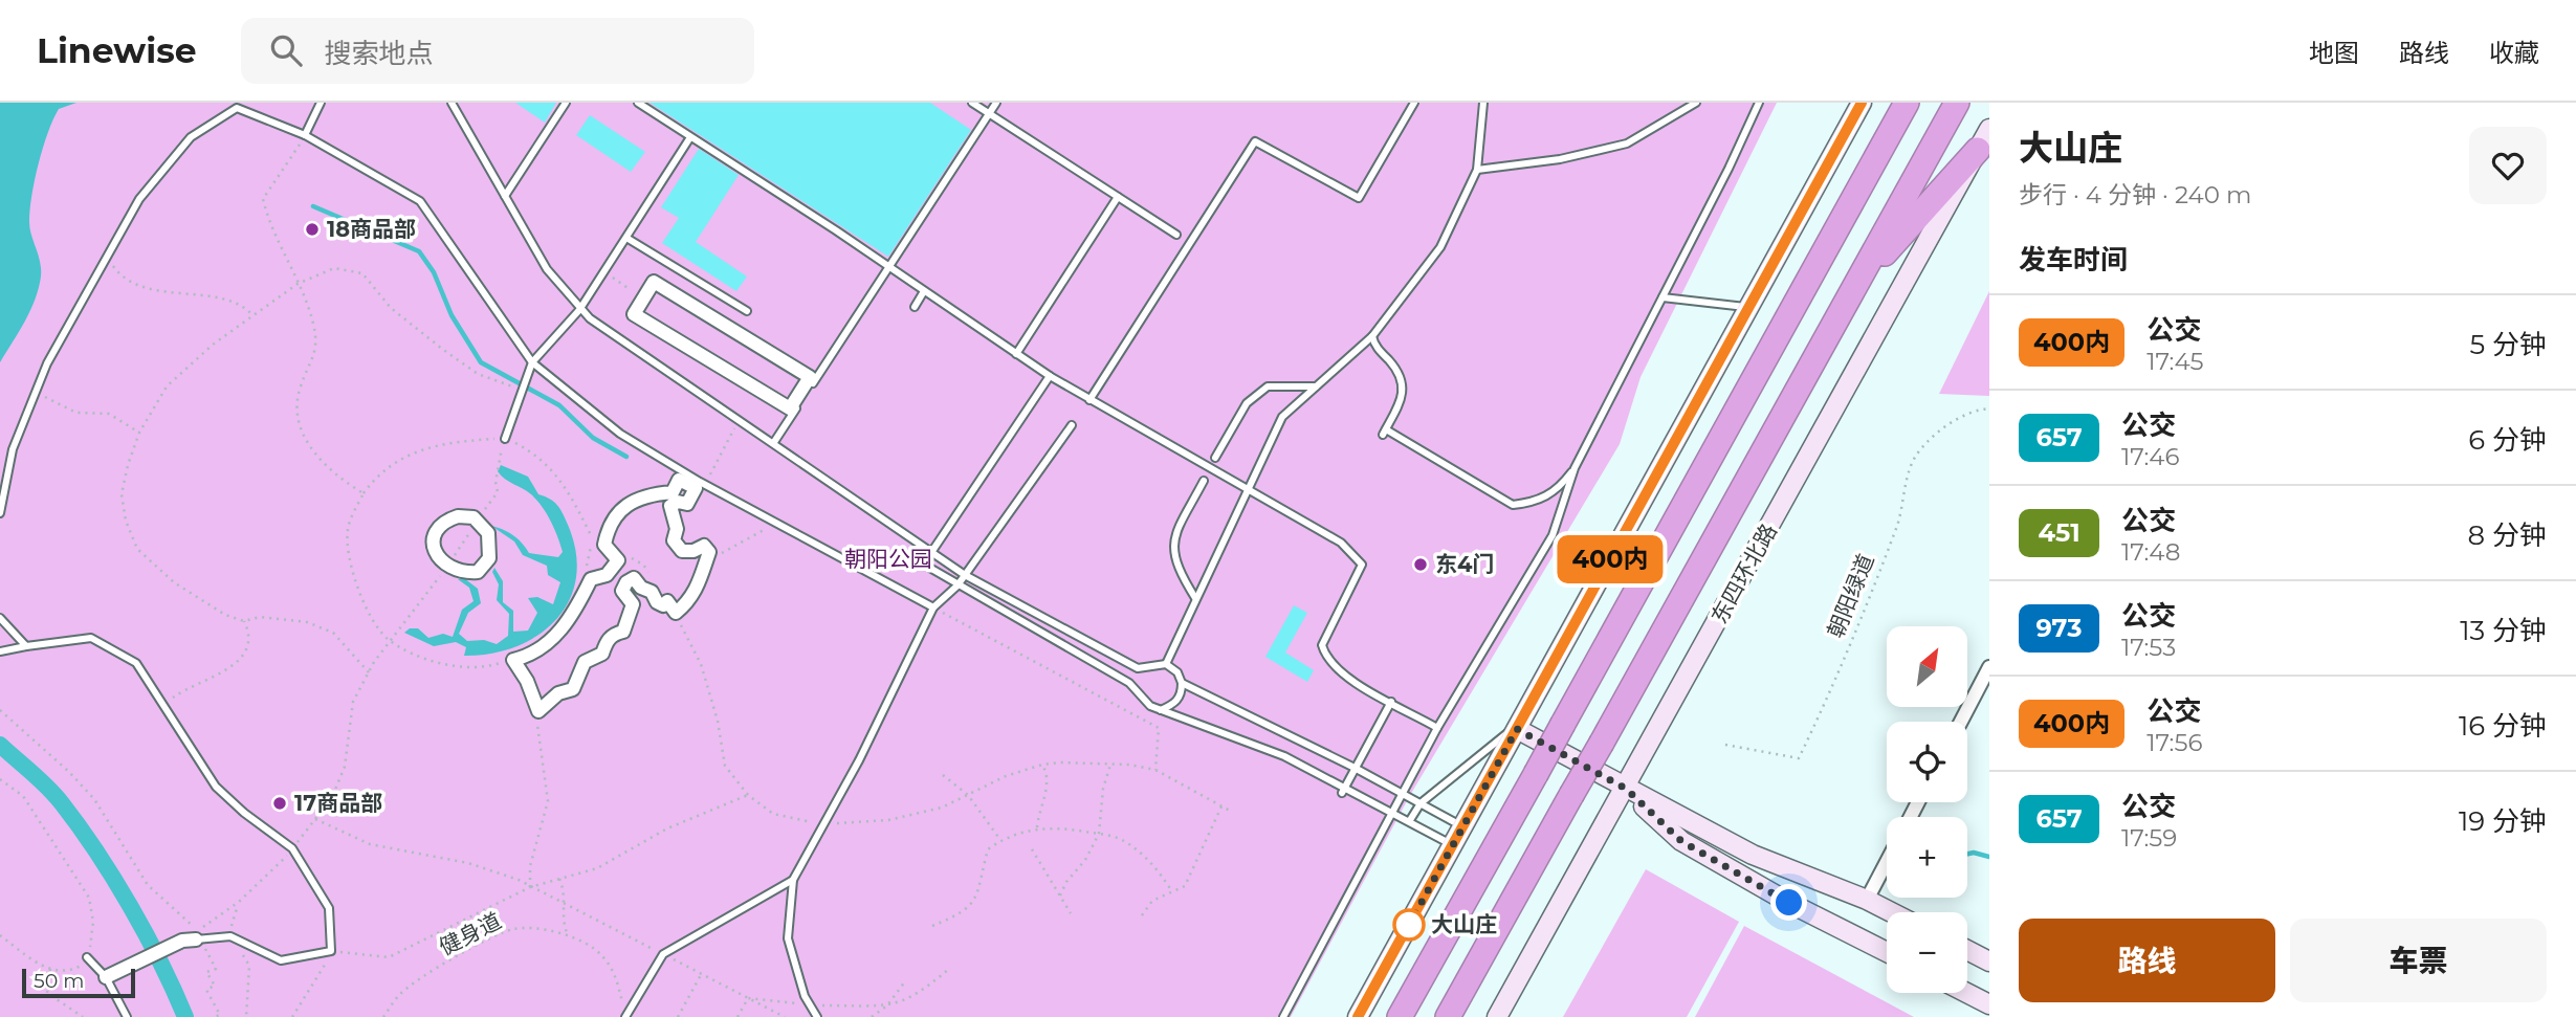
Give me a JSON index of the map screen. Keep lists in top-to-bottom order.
{
  "streets": {
    "highway": ["东四环北路"],
    "path": ["朝阳绿道", "健身道"]
  },
  "parks": ["朝阳公园"],
  "places": [
    "18商品部",
    "东4门",
    "17商品部",
    "大山庄"
  ],
  "lines": ["bus line 400内"],
  "scale_bar": "50 m",
  "north": "top right",
  "page": {
    "header": "Linewise",
    "search": "搜索地点",
    "nav": ["地图", "路线", "收藏"],
    "on_map": "400内",
    "heading": [
      ["大山庄", "步行 · 4 分钟 · 240 m"],
      "发车时间"
    ],
    "list": [
      {
        "mark": "400内",
        "name": "公交",
        "note": "17:45",
        "value": "5 分钟"
      },
      {
        "mark": "657",
        "name": "公交",
        "note": "17:46",
        "value": "6 分钟"
      },
      {
        "mark": "451",
        "name": "公交",
        "note": "17:48",
        "value": "8 分钟"
      },
      {
        "mark": "973",
        "name": "公交",
        "note": "17:53",
        "value": "13 分钟"
      },
      {
        "mark": "400内",
        "name": "公交",
        "note": "17:56",
        "value": "16 分钟"
      },
      {
        "mark": "657",
        "name": "公交",
        "note": "17:59",
        "value": "19 分钟"
      }
    ],
    "map_buttons": ["+", "−"],
    "buttons": ["路线", "车票"],
    "scale": "50 m"
  }
}
